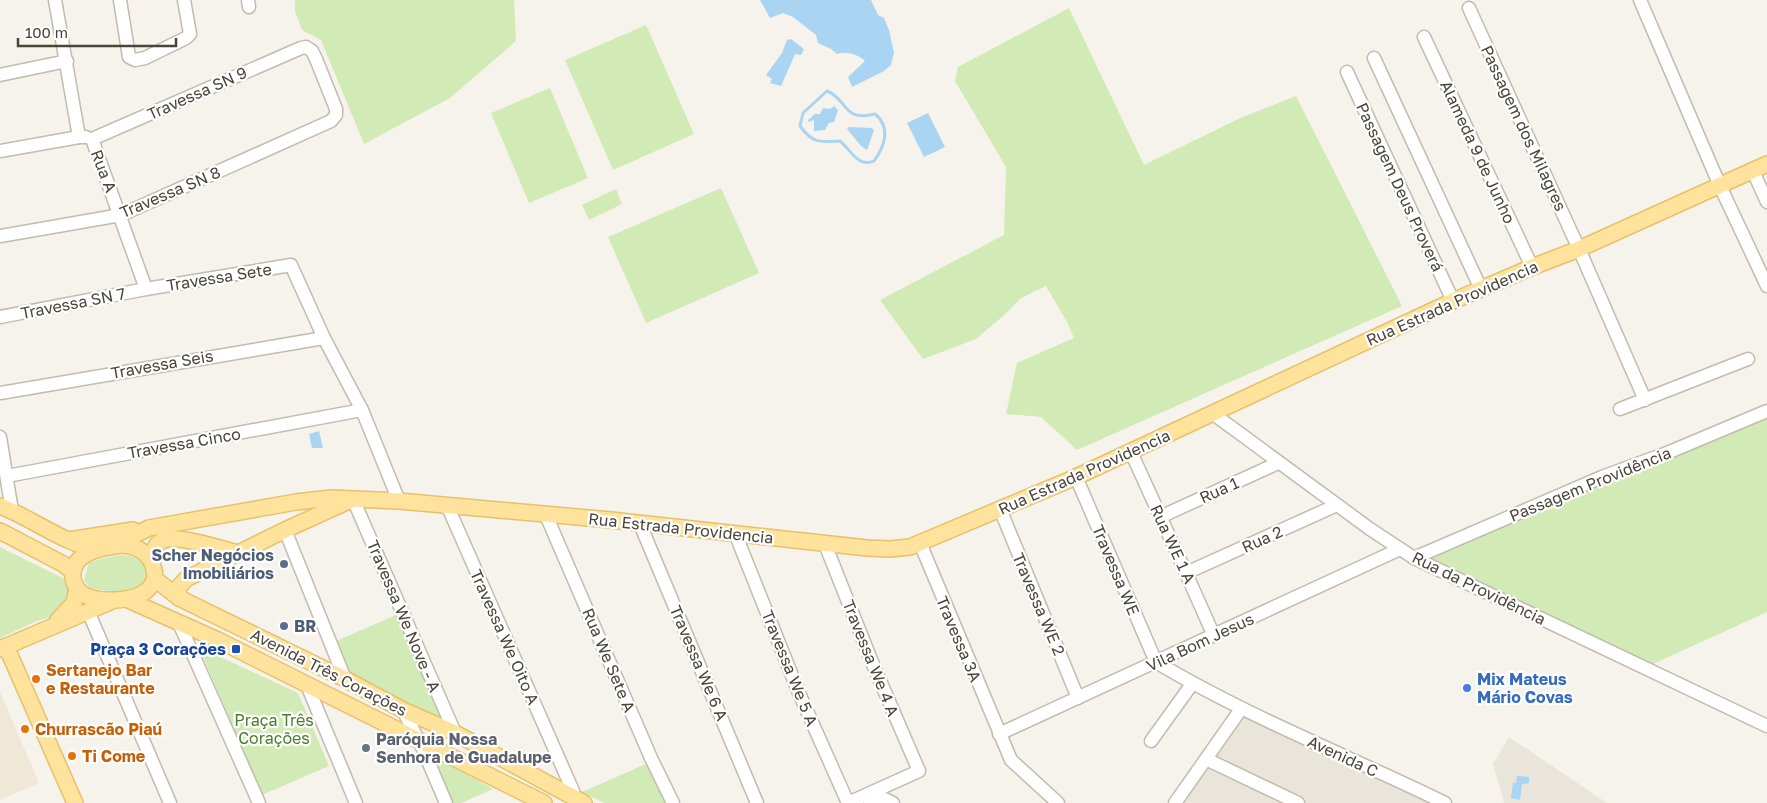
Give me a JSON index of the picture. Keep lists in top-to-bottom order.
{
  "streets": {
    "main road": ["Rua Estrada Providencia", "Avenida Três Corações"],
    "street": [
      "Travessa SN 9",
      "Passagem dos Milagres",
      "Alameda 9 de Junho",
      "Rua A",
      "Passagem Deus Proverá",
      "Travessa SN 8",
      "Travessa Sete",
      "Travessa SN 7",
      "Travessa Seis",
      "Travessa Cinco",
      "Passagem Providência",
      "Rua 1",
      "Rua 2",
      "Rua WE 1 A",
      "Travessa WE",
      "Rua da Providência",
      "Travessa WE 2",
      "Travessa We Nove - A",
      "Travessa We Oito A",
      "Travessa 3A",
      "Vila Bom Jesus",
      "Travessa We 4 A",
      "Rua We Sete A",
      "Travessa We 6 A",
      "Travessa We 5 A",
      "Avenida C"
    ]
  },
  "crossings": [
    ["Travessa SN 9", "Rua A"],
    ["Travessa SN 9", "Travessa SN 8"],
    ["Passagem dos Milagres", "Rua Estrada Providencia"],
    ["Alameda 9 de Junho", "Rua Estrada Providencia"],
    ["Rua A", "Travessa SN 8"],
    ["Rua A", "Travessa Sete"],
    ["Rua A", "Travessa SN 7"],
    ["Passagem Deus Proverá", "Rua Estrada Providencia"],
    ["Travessa Sete", "Travessa SN 7"],
    ["Travessa Sete", "Travessa Seis"],
    ["Rua Estrada Providencia", "Rua WE 1 A"],
    ["Rua Estrada Providencia", "Travessa WE"],
    ["Rua Estrada Providencia", "Rua da Providência"],
    ["Rua Estrada Providencia", "Travessa WE 2"],
    ["Rua Estrada Providencia", "Travessa We Nove - A"],
    ["Rua Estrada Providencia", "Travessa We Oito A"],
    ["Rua Estrada Providencia", "Travessa 3A"],
    ["Rua Estrada Providencia", "Travessa We 4 A"],
    ["Rua Estrada Providencia", "Rua We Sete A"],
    ["Rua Estrada Providencia", "Travessa We 6 A"],
    ["Rua Estrada Providencia", "Travessa We 5 A"],
    ["Rua Estrada Providencia", "Avenida Três Corações"],
    ["Passagem Providência", "Rua da Providência"],
    ["Rua 1", "Rua WE 1 A"],
    ["Rua 1", "Rua da Providência"],
    ["Rua 2", "Rua WE 1 A"],
    ["Rua 2", "Rua da Providência"],
    ["Rua WE 1 A", "Vila Bom Jesus"],
    ["Travessa WE", "Vila Bom Jesus"],
    ["Travessa WE", "Avenida C"],
    ["Rua da Providência", "Vila Bom Jesus"],
    ["Travessa WE 2", "Vila Bom Jesus"],
    ["Travessa We Nove - A", "Avenida Três Corações"],
    ["Travessa We Oito A", "Avenida Três Corações"],
    ["Travessa 3A", "Vila Bom Jesus"],
    ["Vila Bom Jesus", "Avenida C"],
    ["Travessa We 4 A", "Travessa We 5 A"]
  ],
  "parks": ["Praça Três Corações"],
  "places": {
    "other": [
      "Scher Negócios Imobiliários",
      "BR",
      "Sertanejo Bar e Restaurante",
      "Mix Mateus Mário Covas",
      "Churrascão Piaú",
      "Paróquia Nossa Senhora de Guadalupe",
      "Ti Come"
    ],
    "transit": ["Praça 3 Corações"]
  },
  "scale_bar": "100 m"
}
